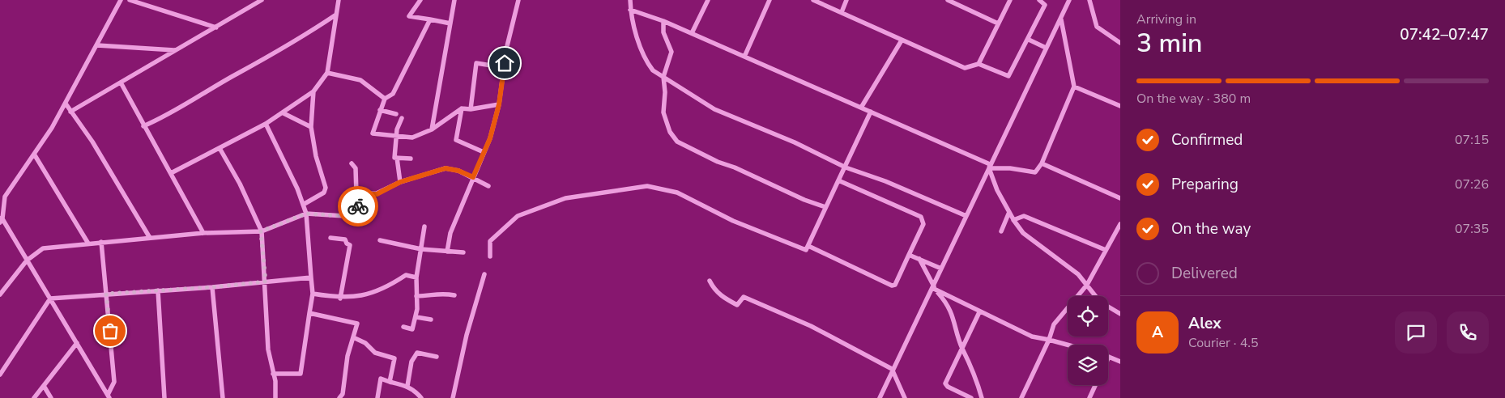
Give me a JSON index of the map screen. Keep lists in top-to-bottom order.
{
  "page": {
    "heading": ["3 min", "Arriving in", "07:42–07:47"],
    "panel": ["Alex", "Courier · 4.5"],
    "bar": "On the way · 380 m",
    "list": [
      ["Confirmed", "07:15"],
      ["Preparing", "07:26"],
      ["On the way", "07:35"],
      "Delivered"
    ],
    "round": "A"
  }
}
